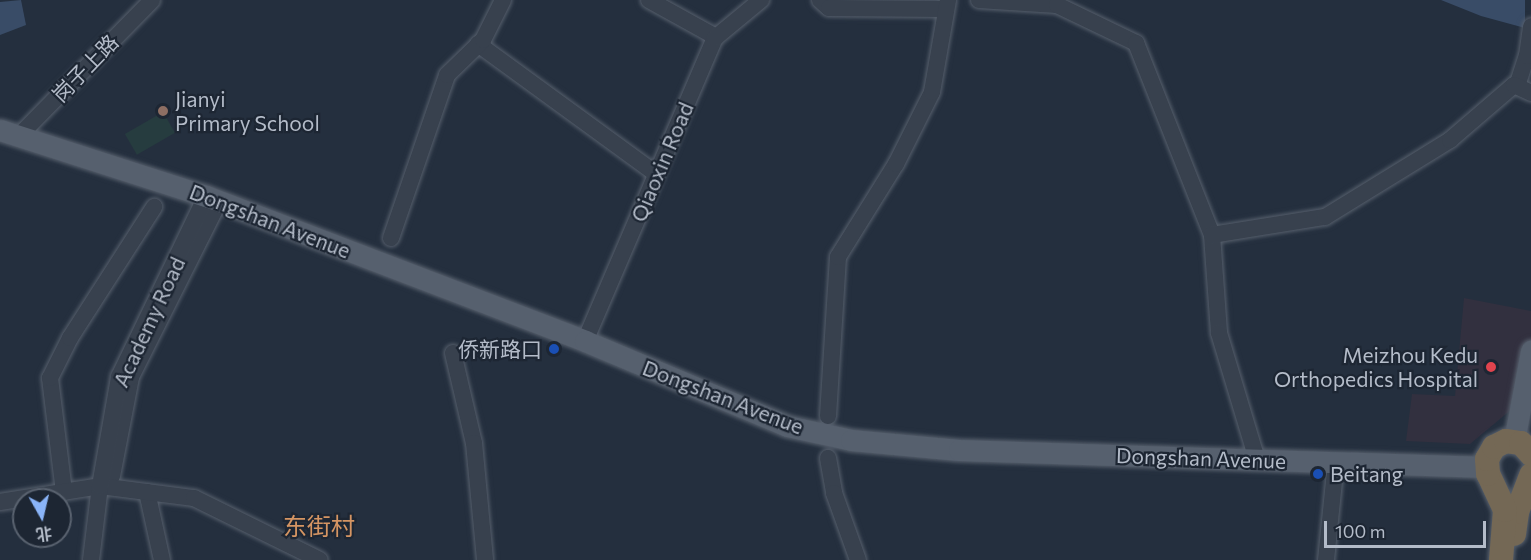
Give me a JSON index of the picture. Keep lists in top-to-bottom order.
{
  "streets": {
    "main road": ["Dongshan Avenue"],
    "street": ["岗子上路", "Qiaoxin Road", "Academy Road"]
  },
  "crossings": [
    ["岗子上路", "Dongshan Avenue"],
    ["Qiaoxin Road", "Dongshan Avenue"],
    ["Dongshan Avenue", "Academy Road"]
  ],
  "districts": ["东街村"],
  "places": [
    "Jianyi Primary School",
    "侨新路口",
    "Meizhou Kedu Orthopedics Hospital",
    "Beitang"
  ],
  "scale_bar": "100 m",
  "north": "bottom"
}
